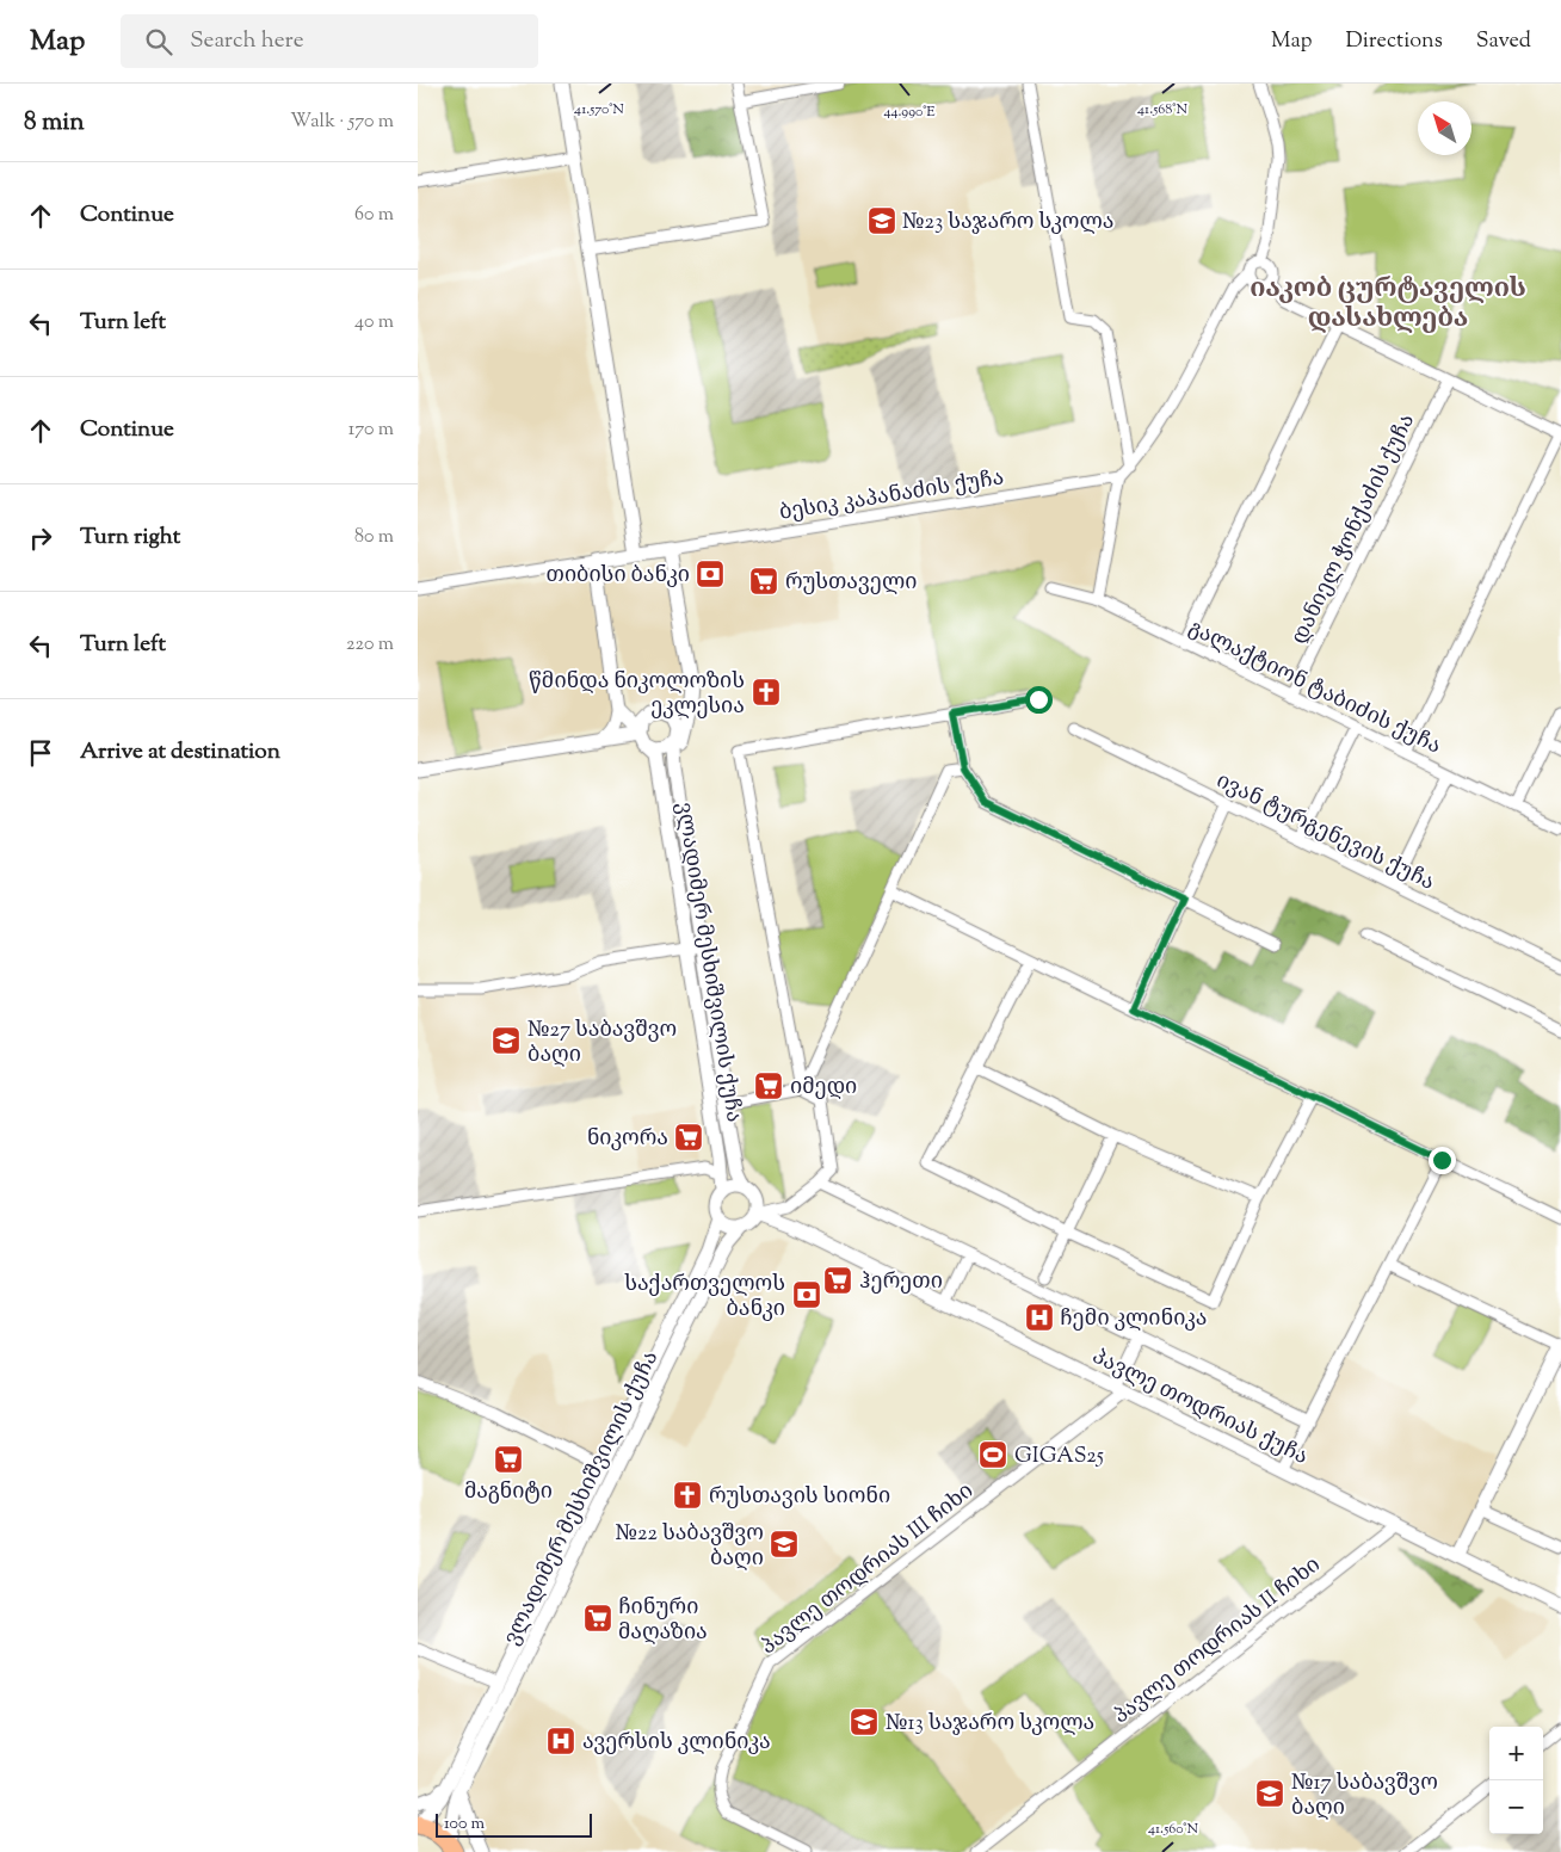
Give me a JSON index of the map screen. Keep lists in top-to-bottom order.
{
  "streets": {
    "street": [
      "ბესიკ კაპანაძის ქუჩა",
      "დანიელ ჭონქაძის ქუჩა",
      "გალაქტიონ ტაბიძის ქუჩა",
      "ივან ტურგენევის ქუჩა",
      "ვლადიმერ მესხიშვილის ქუჩა",
      "პავლე თოდრიას ქუჩა",
      "პავლე თოდრიას III ჩიხი",
      "პავლე თოდრიას II ჩიხი"
    ]
  },
  "crossings": [
    ["დანიელ ჭონქაძის ქუჩა", "გალაქტიონ ტაბიძის ქუჩა"],
    ["ვლადიმერ მესხიშვილის ქუჩა", "პავლე თოდრიას ქუჩა"],
    ["პავლე თოდრიას ქუჩა", "პავლე თოდრიას III ჩიხი"],
    ["პავლე თოდრიას ქუჩა", "პავლე თოდრიას II ჩიხი"]
  ],
  "districts": ["იაკობ ცურტაველის დასახლება"],
  "places": {
    "school or university": [
      "№23 საჯარო სკოლა",
      "№27 საბავშვო ბაღი",
      "№22 საბავშვო ბაღი",
      "№13 საჯარო სკოლა",
      "№17 საბავშვო ბაღი"
    ],
    "bank": ["თიბისი ბანკი", "საქართველოს ბანკი"],
    "supermarket": [
      "რუსთაველი",
      "იმედი",
      "ნიკორა",
      "ჰერეთი",
      "მაგნიტი",
      "ჩინური მაღაზია"
    ],
    "church": ["წმინდა ნიკოლოზის ეკლესია", "რუსთავის სიონი"],
    "hospital": ["ჩემი კლინიკა", "ავერსის კლინიკა"],
    "sports": ["GIGAS25"]
  },
  "scale_bar": "100 m",
  "north": "top left",
  "page": {
    "header": "Map",
    "search": "Search here",
    "nav": ["Map", "Directions", "Saved"],
    "heading": ["8 min", "Walk · 570 m"],
    "list": [
      ["Continue", "60 m"],
      ["Turn left", "40 m"],
      ["Continue", "170 m"],
      ["Turn right", "80 m"],
      ["Turn left", "220 m"],
      "Arrive at destination"
    ],
    "map_buttons": ["+", "−"],
    "scale": "100 m"
  },
  "coordinates": [
    "41.570°N",
    "41.568°N",
    "44.990°E",
    "41.560°N"
  ]
}
